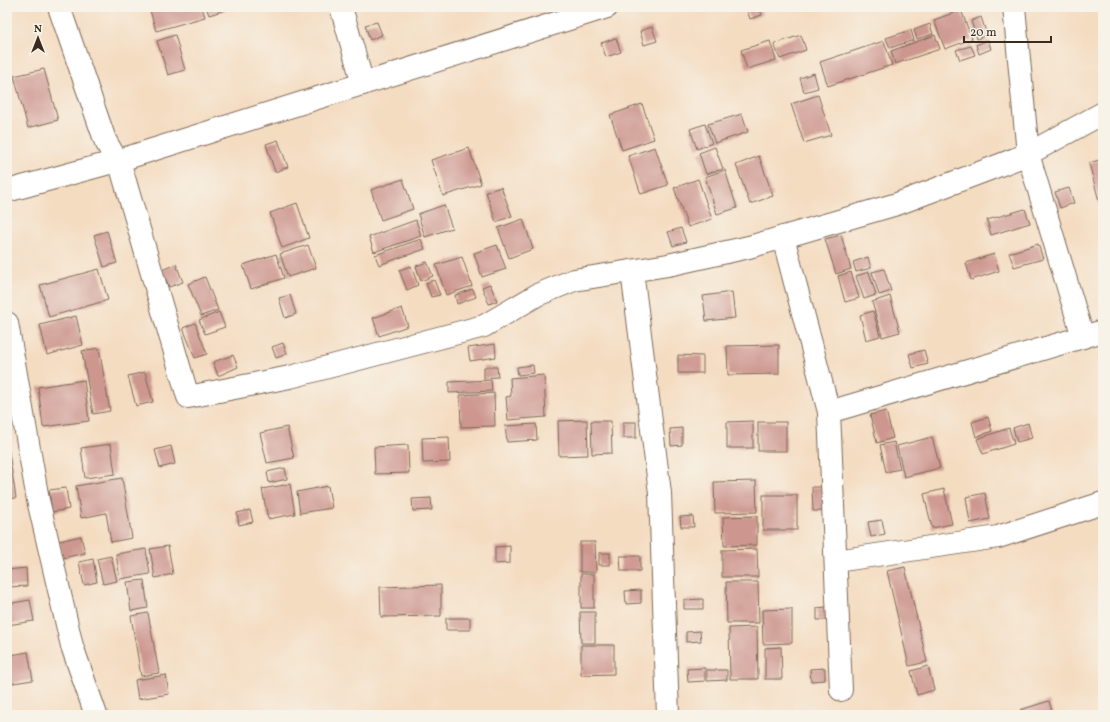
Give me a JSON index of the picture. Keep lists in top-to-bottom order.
{
  "scale_bar": "20 m",
  "north": "top"
}
